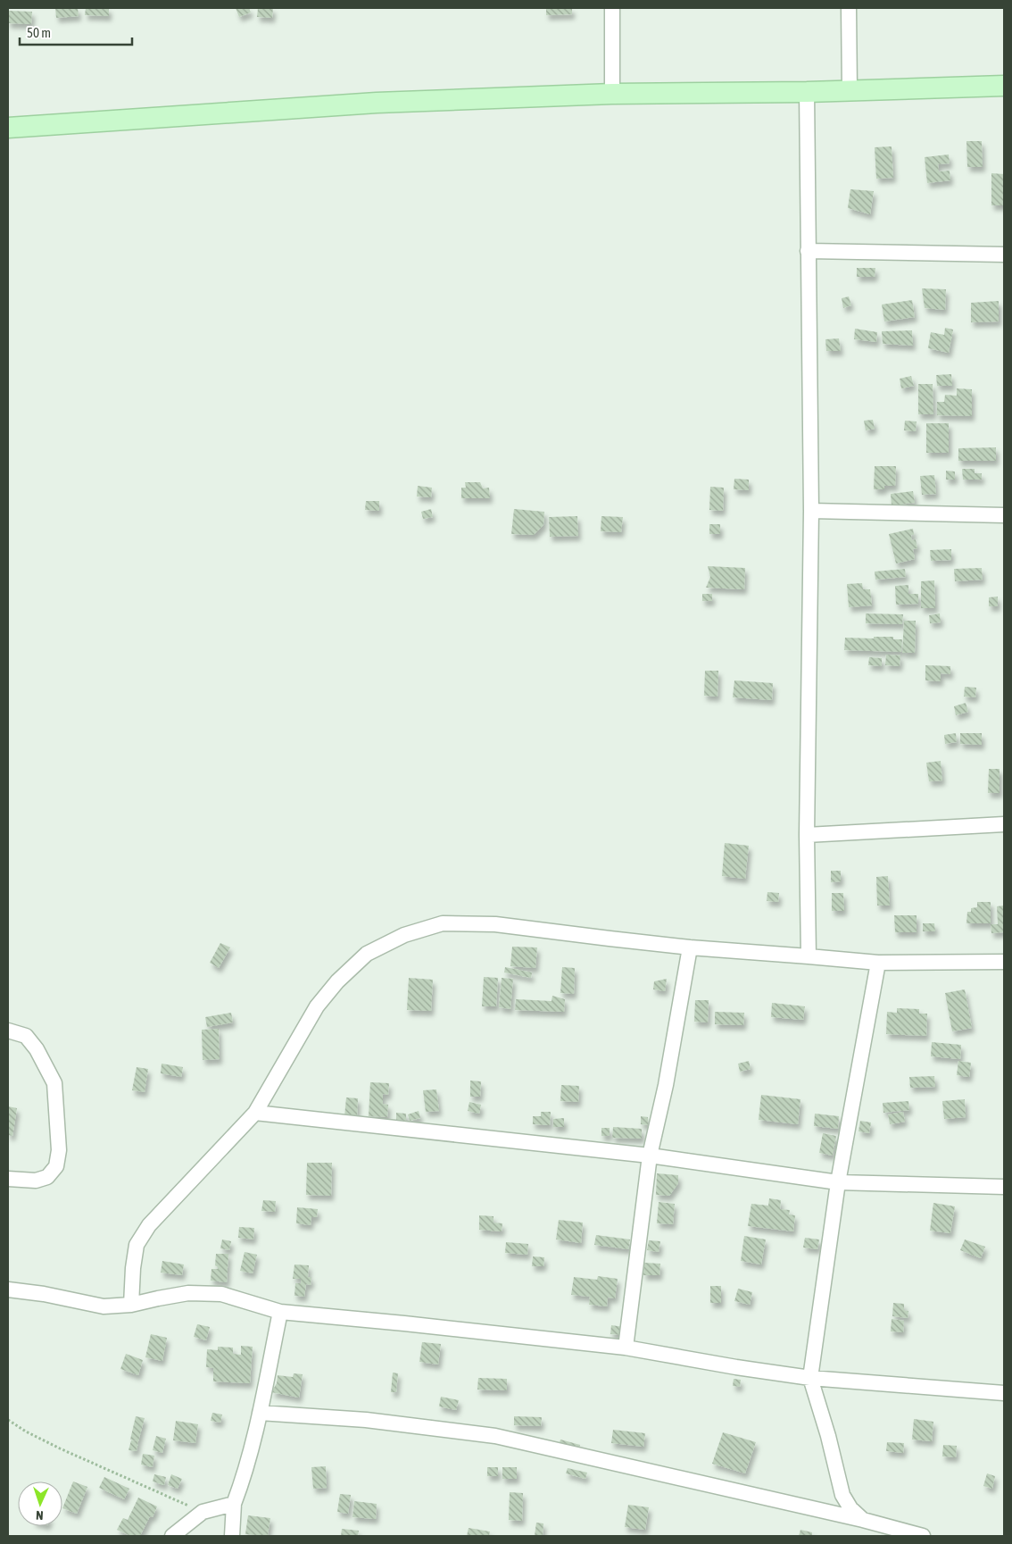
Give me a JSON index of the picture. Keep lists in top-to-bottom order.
{
  "scale_bar": "50 m",
  "north": "bottom"
}
